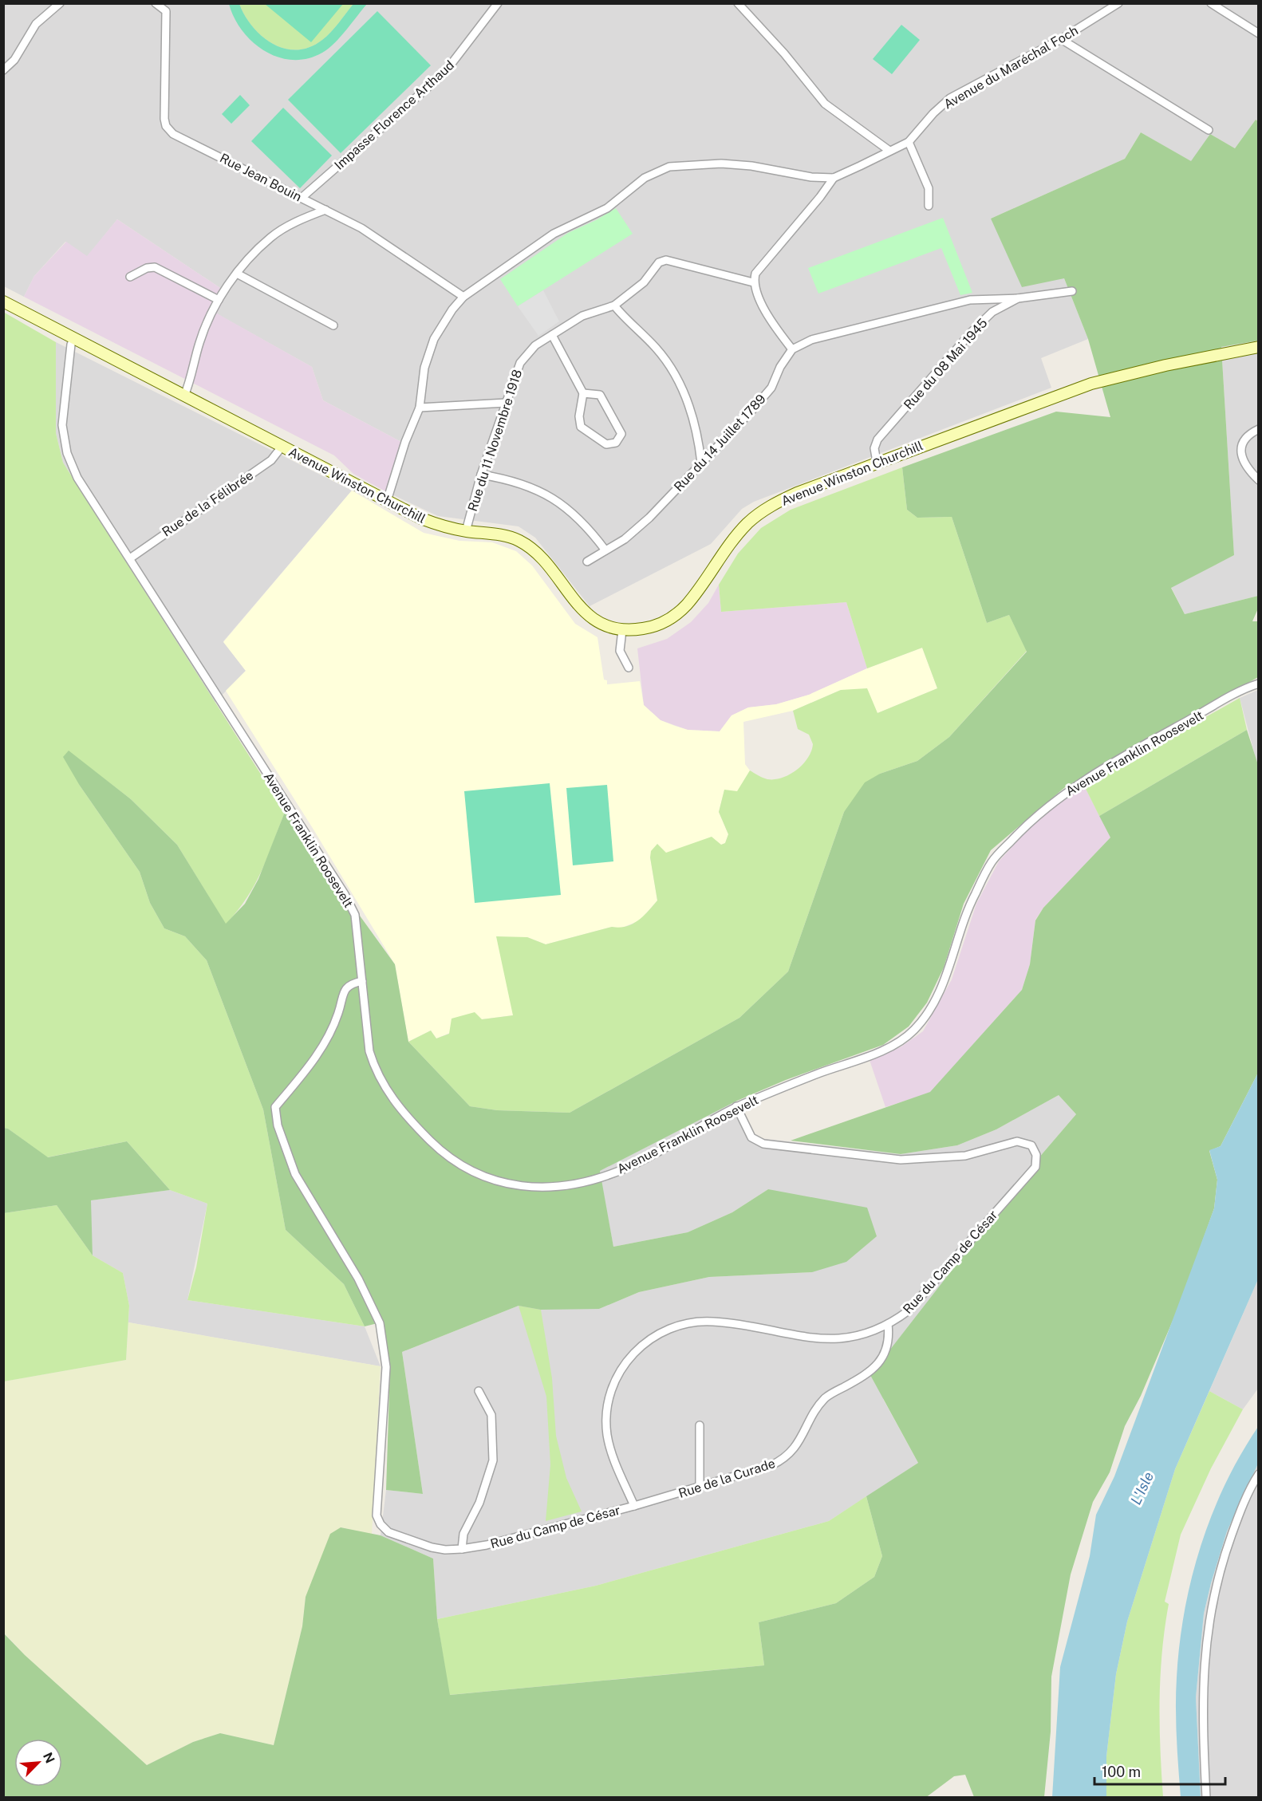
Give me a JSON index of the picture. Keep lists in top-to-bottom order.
{
  "streets": {
    "main road": ["Avenue Winston Churchill"],
    "street": [
      "Avenue du Maréchal Foch",
      "Impasse Florence Arthaud",
      "Rue Jean Bouin",
      "Rue du 08 Mai 1945",
      "Rue du 11 Novembre 1918",
      "Rue du 14 Juillet 1789",
      "Rue de la Félibrée",
      "Avenue Franklin Roosevelt",
      "Rue du Camp de César",
      "Rue de la Curade"
    ]
  },
  "crossings": [
    ["Avenue du Maréchal Foch", "Rue Jean Bouin"],
    ["Avenue du Maréchal Foch", "Avenue Winston Churchill"],
    ["Impasse Florence Arthaud", "Rue Jean Bouin"],
    ["Rue du 08 Mai 1945", "Avenue Winston Churchill"],
    ["Rue du 11 Novembre 1918", "Avenue Winston Churchill"],
    ["Avenue Winston Churchill", "Rue de la Félibrée"],
    ["Avenue Winston Churchill", "Avenue Franklin Roosevelt"],
    ["Rue de la Félibrée", "Avenue Franklin Roosevelt"],
    ["Avenue Franklin Roosevelt", "Rue du Camp de César"],
    ["Rue du Camp de César", "Rue de la Curade"]
  ],
  "water": ["L'Isle"],
  "scale_bar": "100 m",
  "north": "top right"
}
